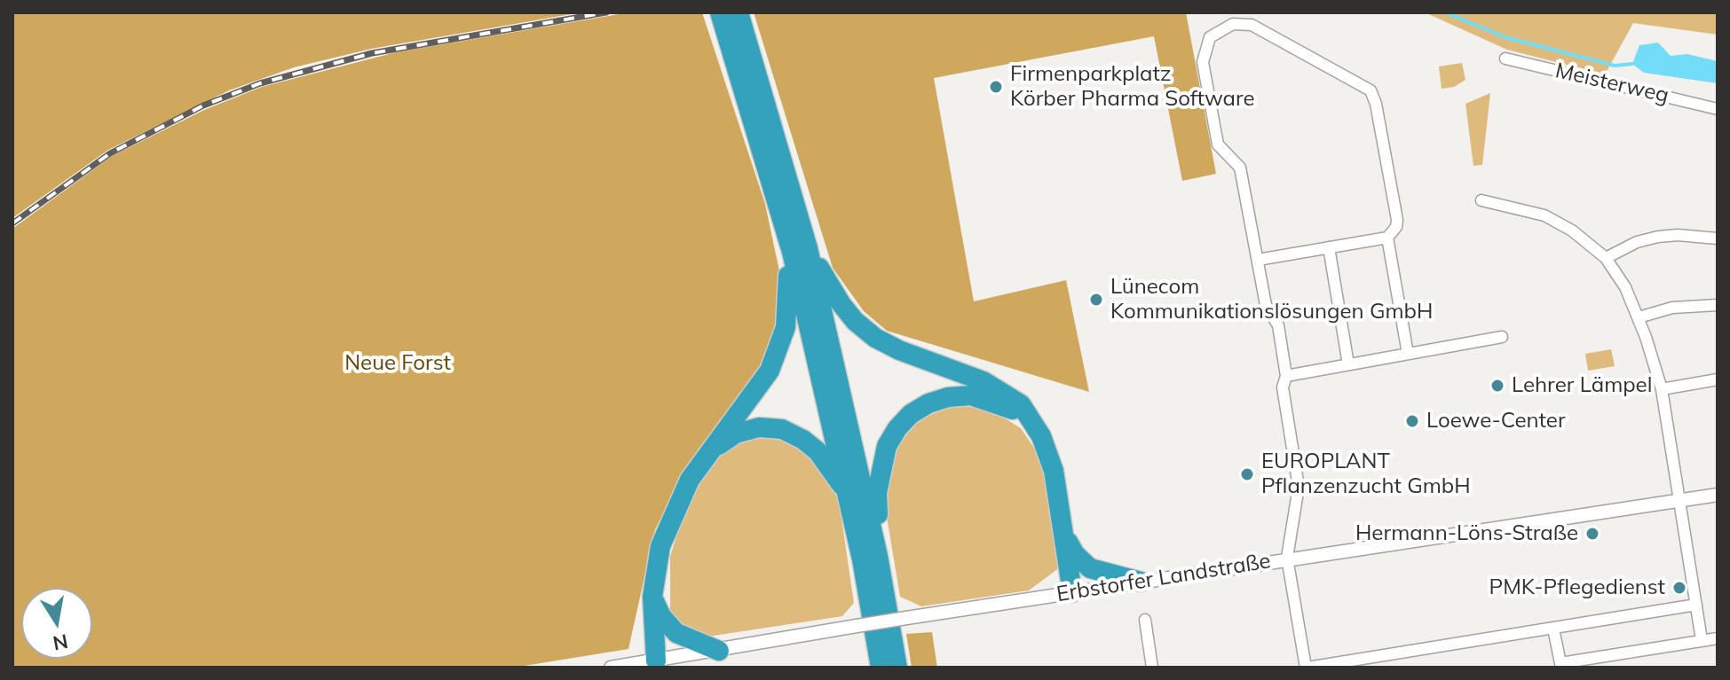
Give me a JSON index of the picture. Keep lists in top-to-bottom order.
{
  "streets": {
    "street": ["Meisterweg", "Erbstorfer Landstraße"]
  },
  "parks": ["Neue Forst"],
  "places": [
    "Firmenparkplatz Körber Pharma Software",
    "Lünecom Kommunikationslösungen GmbH",
    "Lehrer Lämpel",
    "Loewe-Center",
    "EUROPLANT Pflanzenzucht GmbH",
    "Hermann-Löns-Straße",
    "PMK-Pflegedienst"
  ],
  "north": "bottom"
}
